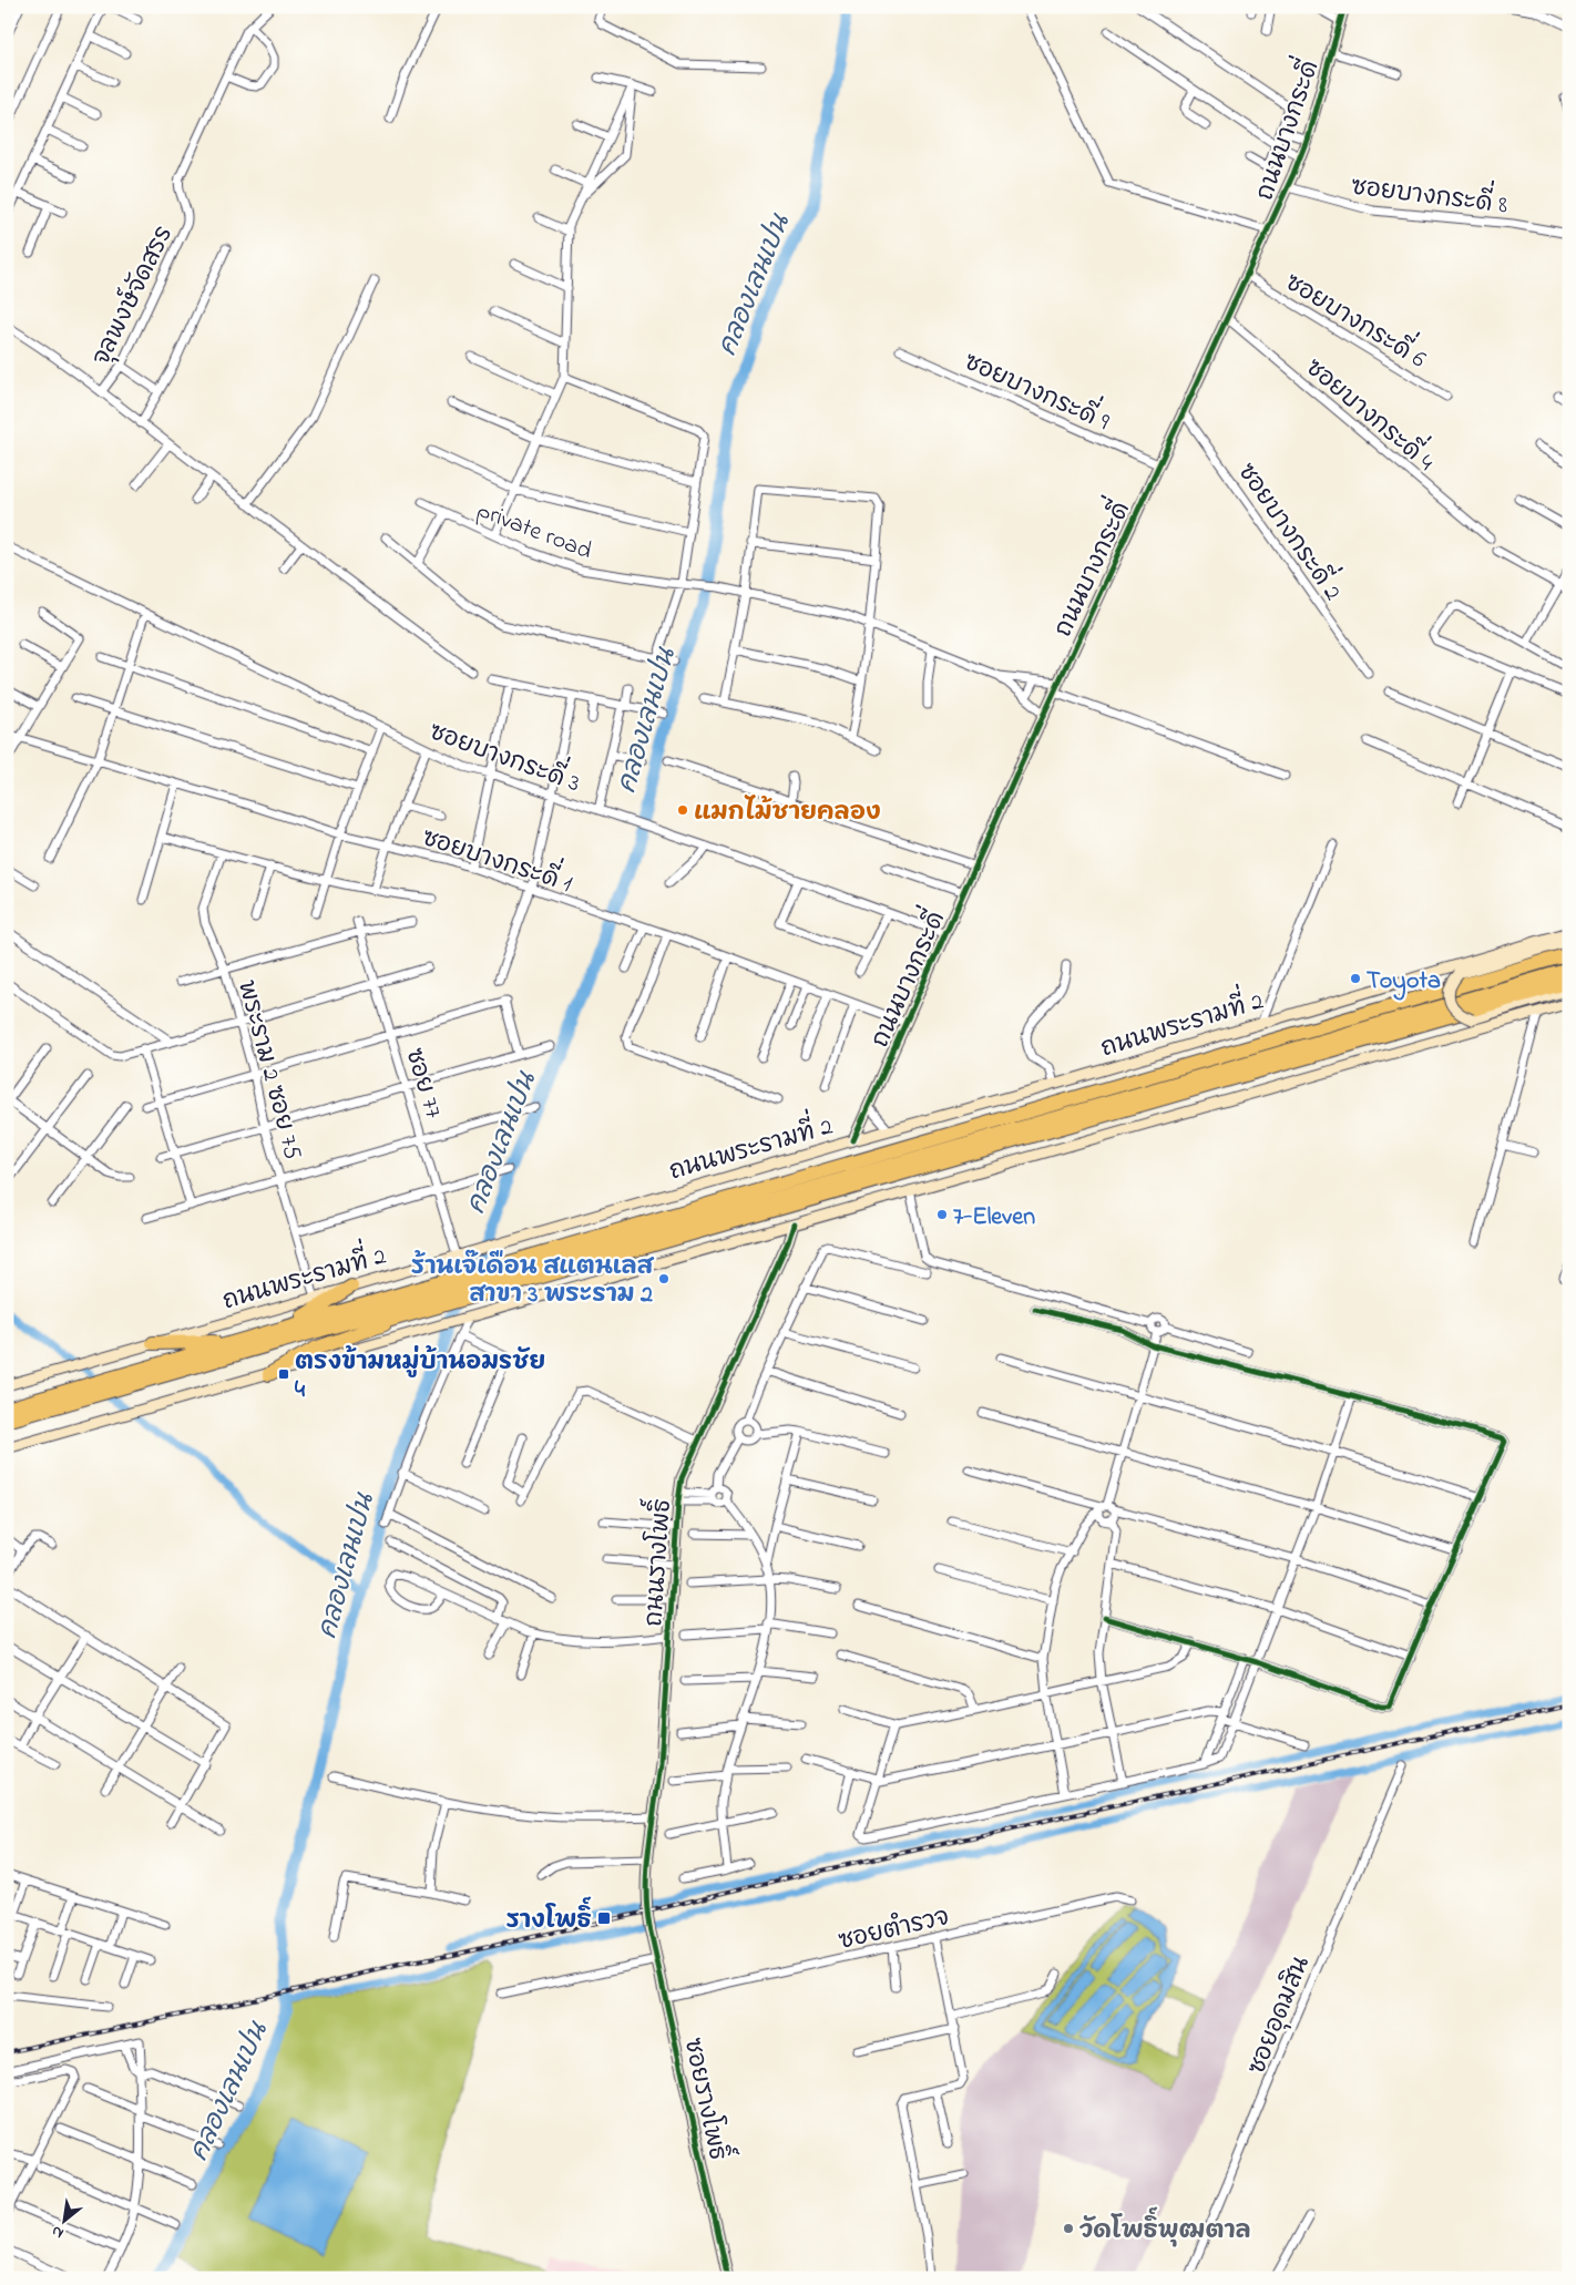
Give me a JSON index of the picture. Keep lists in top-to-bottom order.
{
  "streets": {
    "highway": ["ถนนพระรามที่ 2"],
    "main road": ["ถนนบางกระดี่", "ถนนรางโพธิ์", "ซอยรางโพธิ์"],
    "street": [
      "ซอยบางกระดี่ 8",
      "จุลพงษ์จัดสรร",
      "ซอยบางกระดี่ 6",
      "ซอยบางกระดี่ 9",
      "ซอยบางกระดี่ 4",
      "private road",
      "ซอยบางกระดี่ 2",
      "ซอยบางกระดี่ 3",
      "ซอยบางกระดี่ 1",
      "พระราม 2 ซอย 75",
      "ซอย 77",
      "ซอยตำรวจ",
      "ซอยอุดมสิน"
    ]
  },
  "crossings": [
    ["ถนนบางกระดี่", "ซอยบางกระดี่ 8"],
    ["ถนนบางกระดี่", "ซอยบางกระดี่ 6"],
    ["ถนนบางกระดี่", "ซอยบางกระดี่ 9"],
    ["ถนนบางกระดี่", "ซอยบางกระดี่ 4"],
    ["ถนนบางกระดี่", "ซอยบางกระดี่ 2"],
    ["ถนนบางกระดี่", "ซอยบางกระดี่ 3"],
    ["ถนนบางกระดี่", "ซอยบางกระดี่ 1"],
    ["ถนนบางกระดี่", "ถนนพระรามที่ 2"],
    ["ถนนพระรามที่ 2", "พระราม 2 ซอย 75"],
    ["ถนนพระรามที่ 2", "ซอย 77"],
    ["ถนนรางโพธิ์", "ซอยรางโพธิ์"],
    ["ซอยตำรวจ", "ซอยรางโพธิ์"]
  ],
  "water": ["คลองเลนเปน"],
  "places": {
    "other": [
      "แมกไม้ชายคลอง",
      "Toyota",
      "7-Eleven",
      "ร้านเจ๊เดือน สแตนเลส สาขา 3 พระราม 2",
      "วัดโพธิ์พุฒตาล"
    ],
    "transit": ["ตรงข้ามหมู่บ้านอมรชัย 4", "รางโพธิ์"]
  },
  "north": "bottom left"
}
